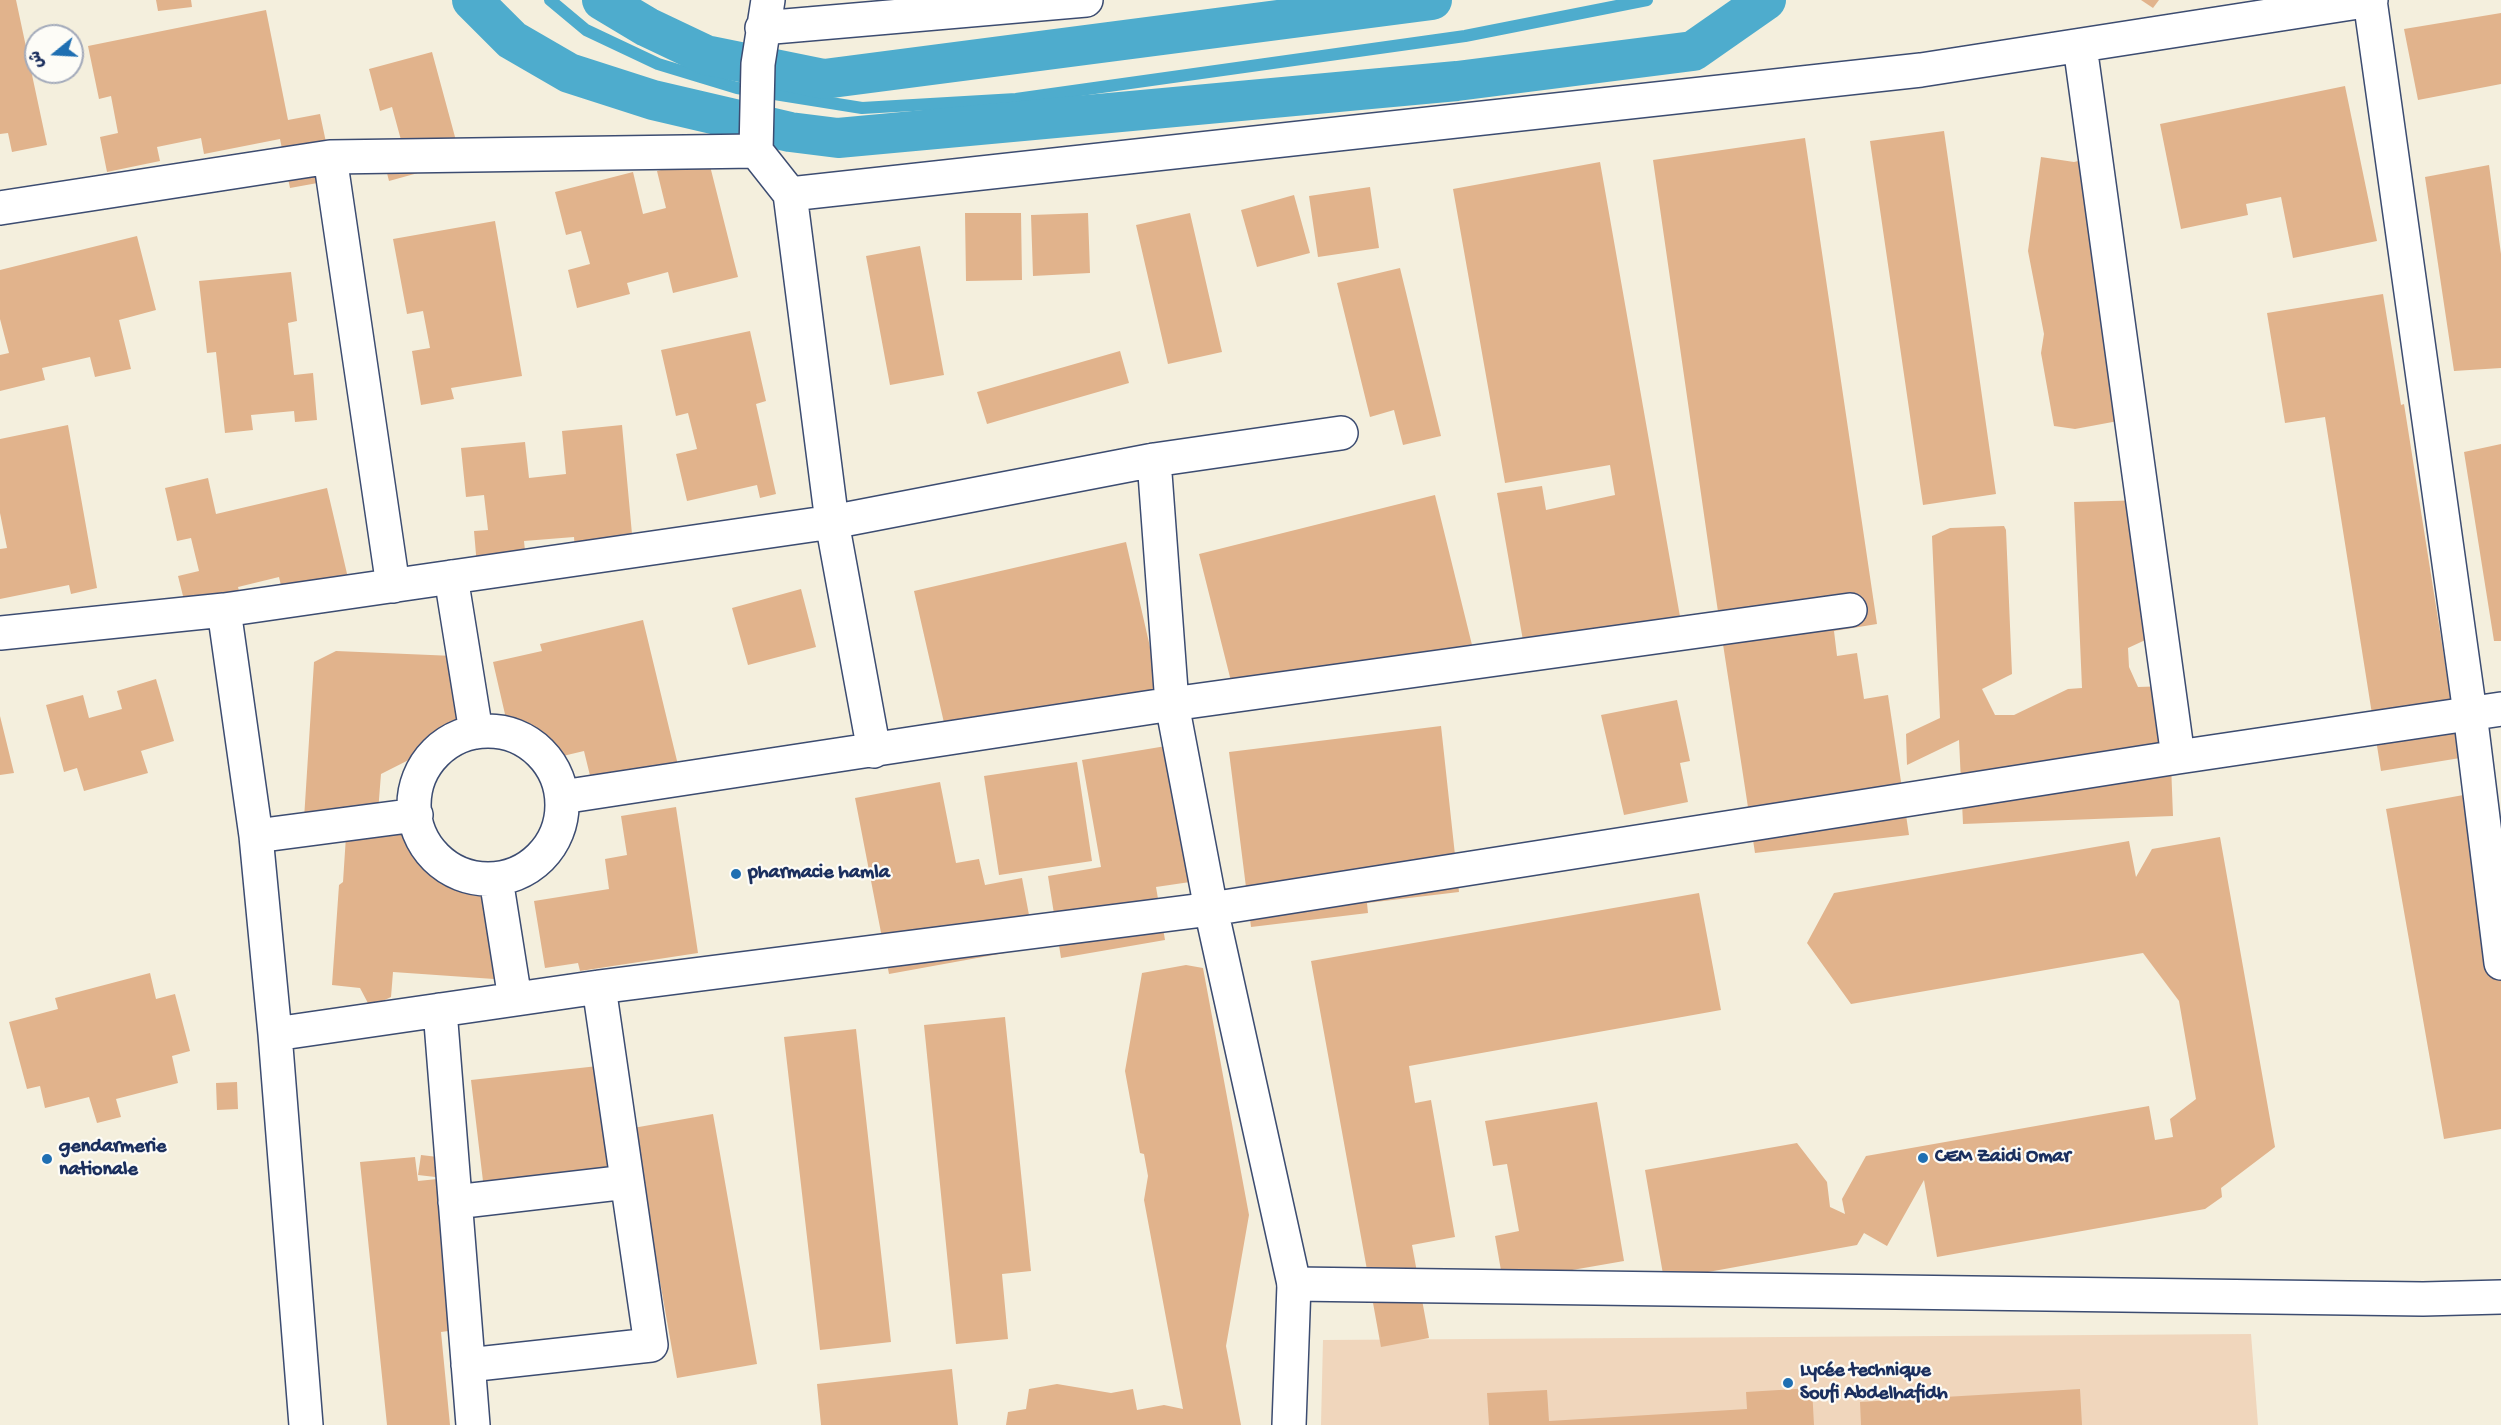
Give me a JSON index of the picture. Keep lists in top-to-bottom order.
{
  "places": [
    "pharmacie hamla",
    "CEM Zaidi Omar",
    "gendarmerie nationale",
    "Lycée technique Soufi Abdelhafidh"
  ],
  "north": "left"
}
